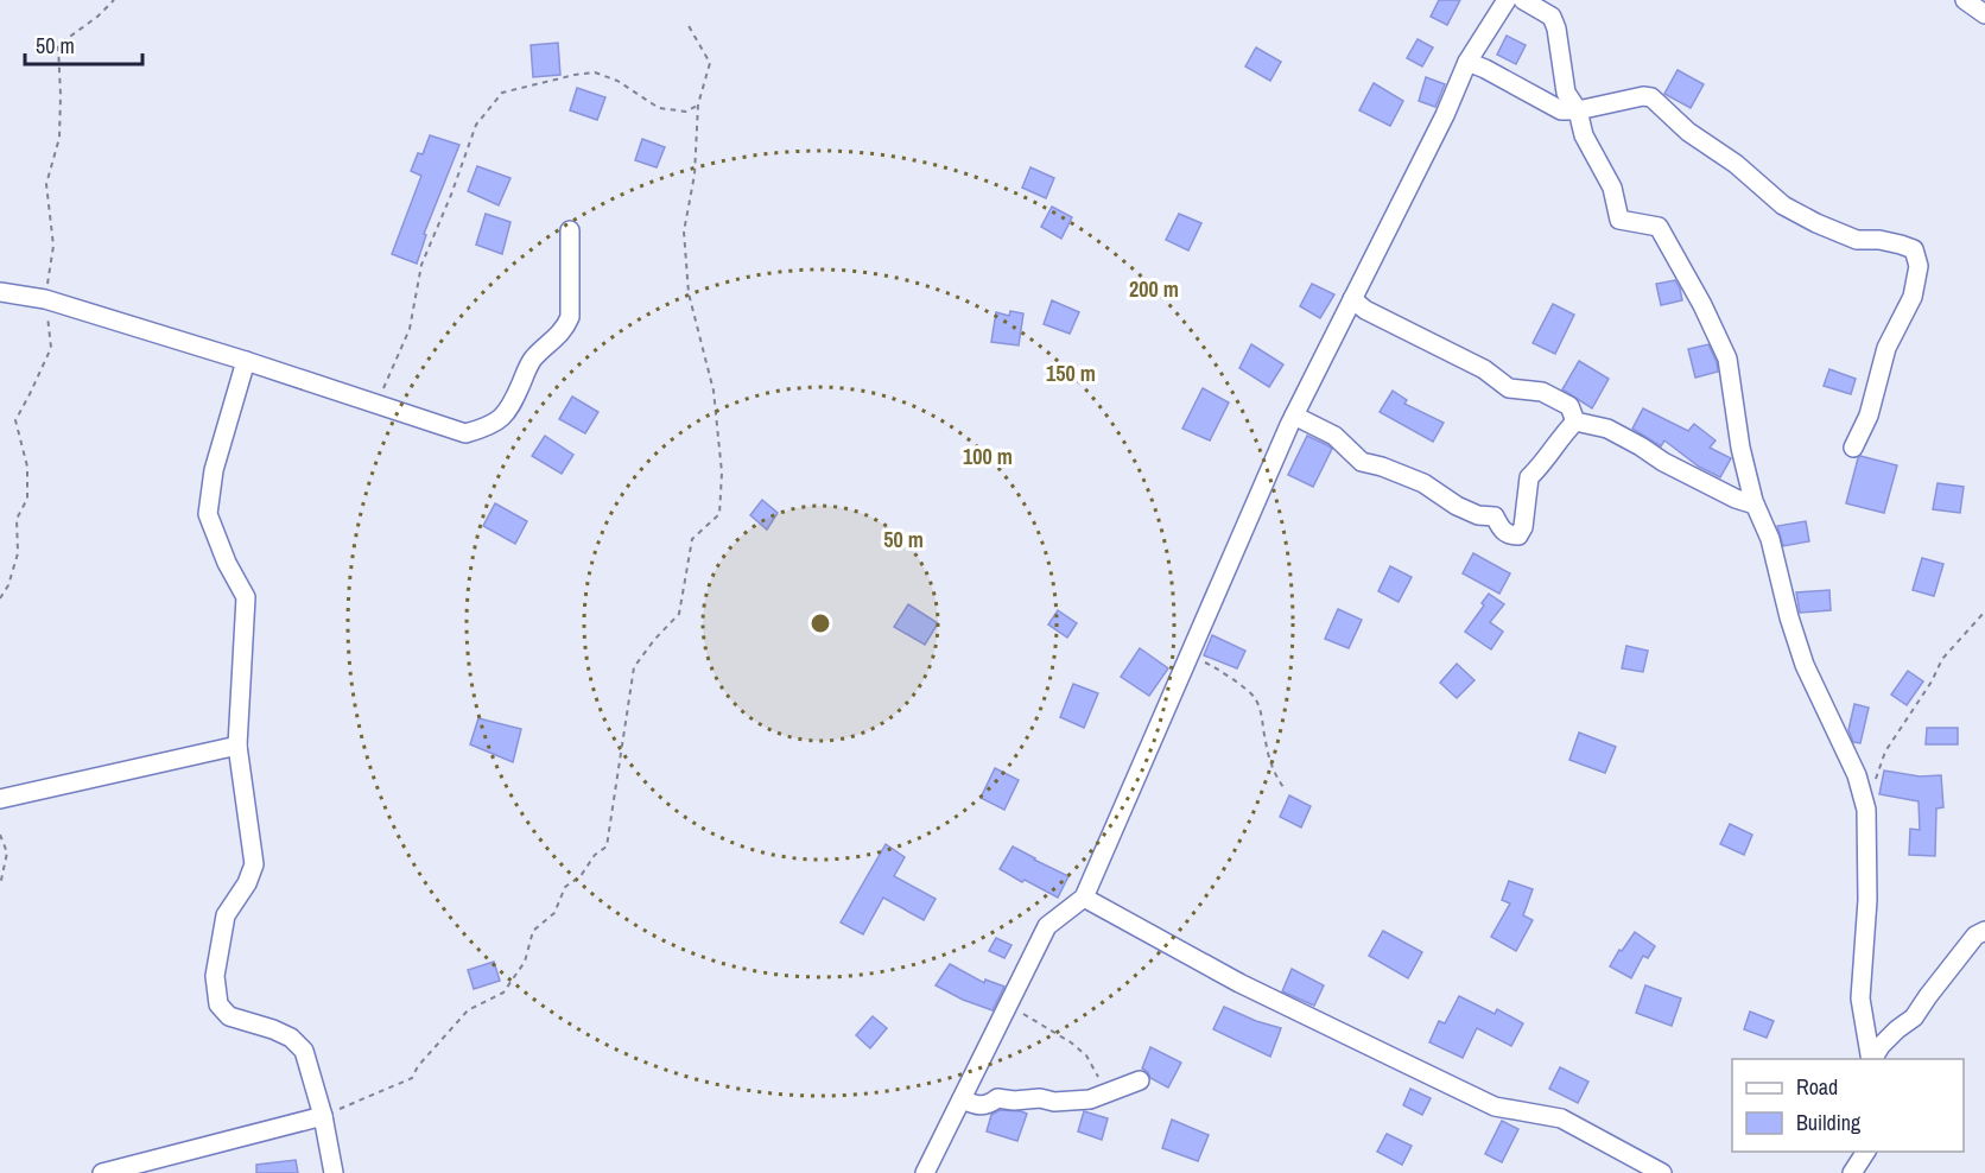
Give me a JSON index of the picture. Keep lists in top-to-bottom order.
{
  "legend": ["Road", "Building"],
  "scale_bar": "50 m",
  "rings": [
    "200 m",
    "150 m",
    "100 m",
    "50 m"
  ]
}
